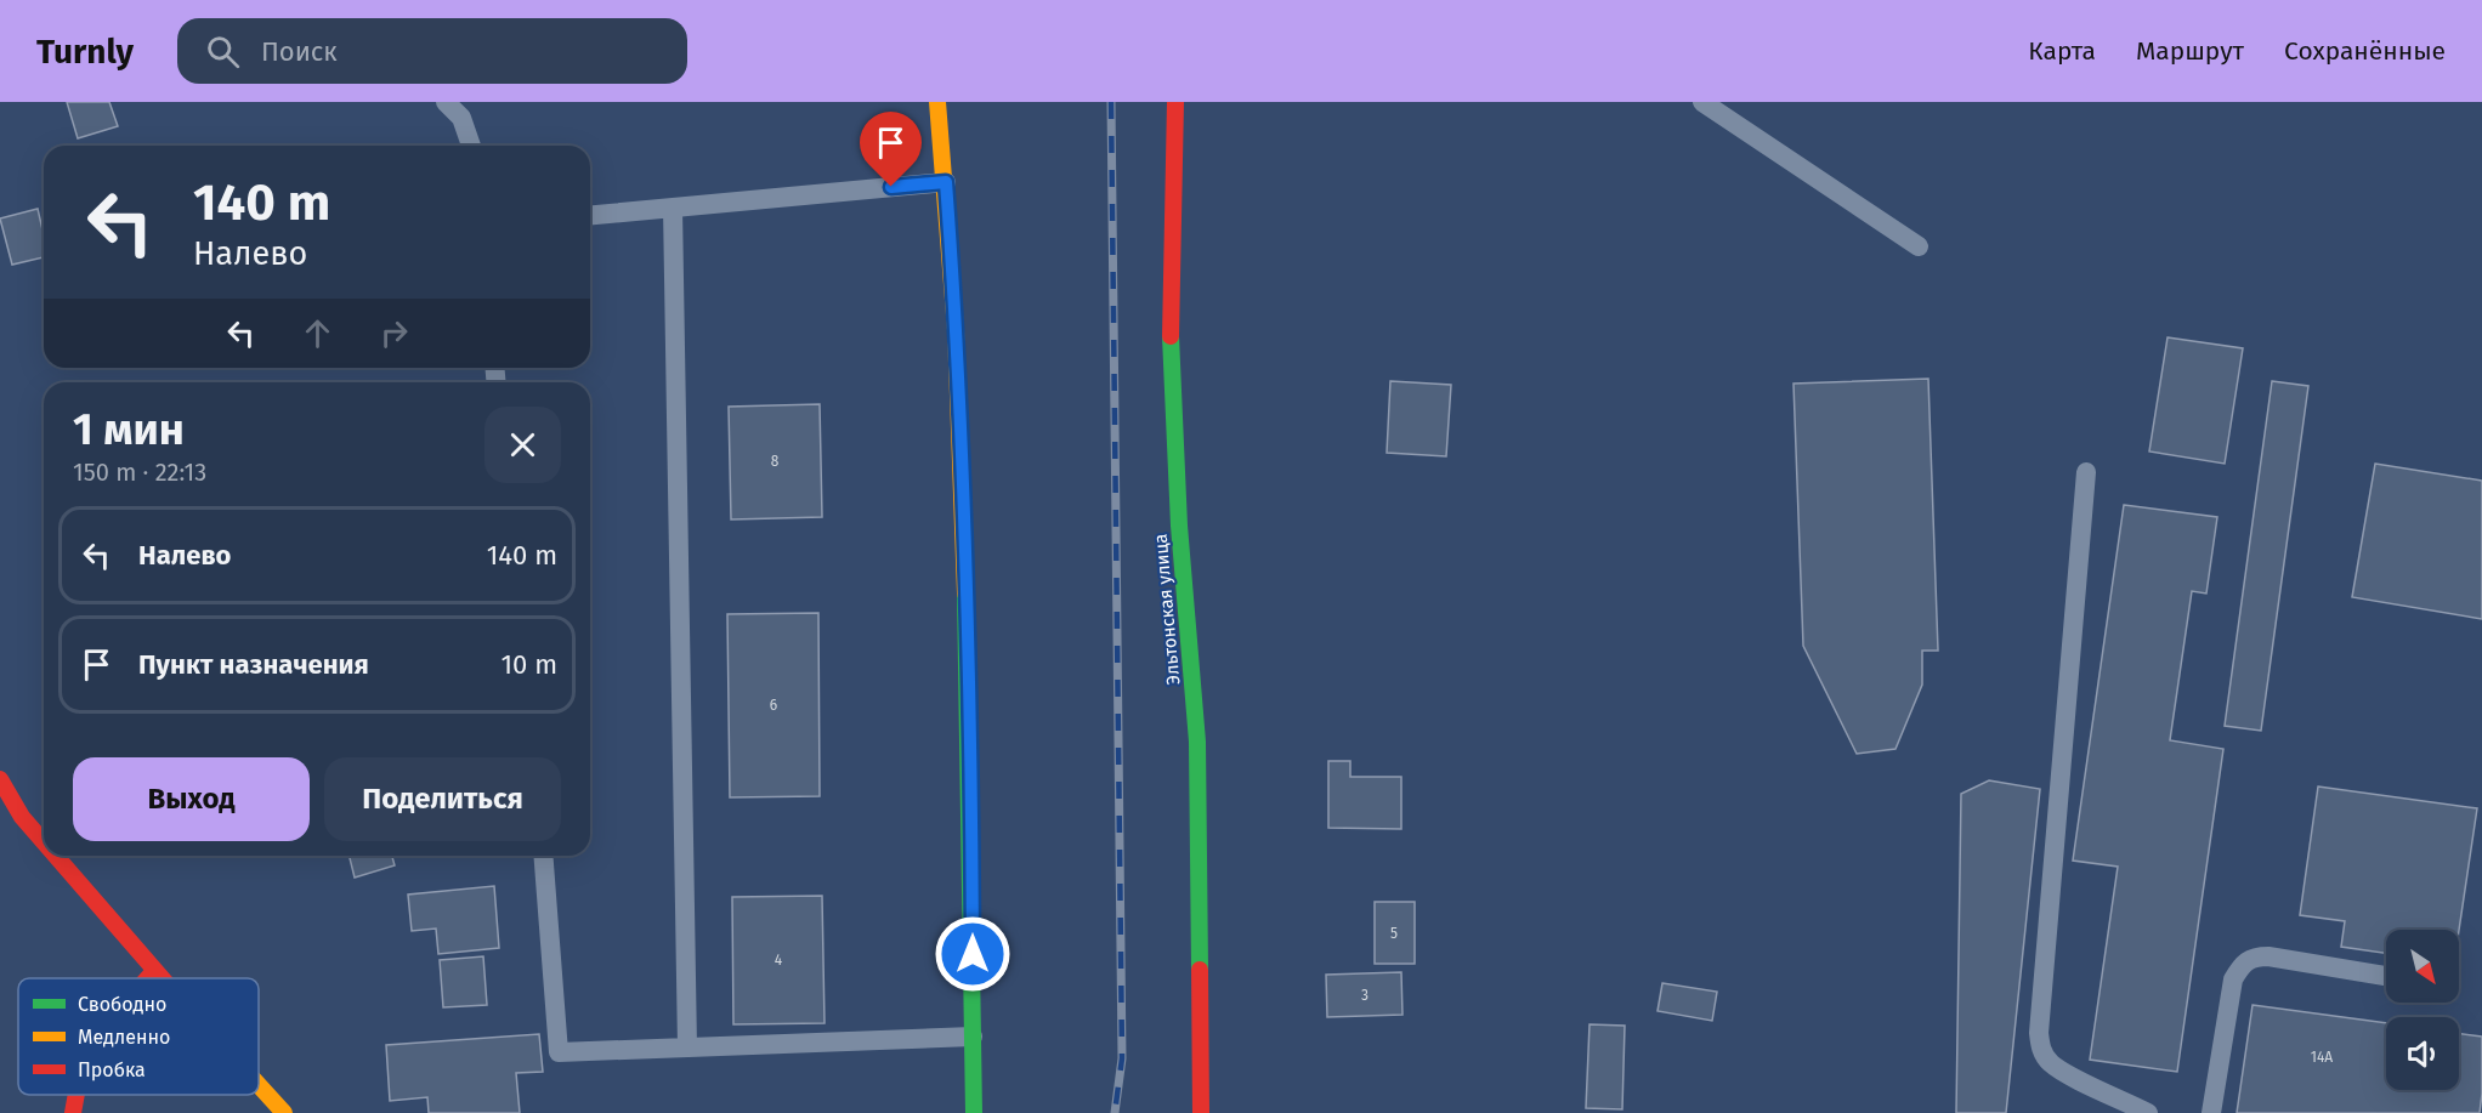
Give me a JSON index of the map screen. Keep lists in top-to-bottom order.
{
  "streets": {
    "street": ["Эльтонская улица"]
  },
  "house_numbers": [
    "8",
    "6",
    "5",
    "4",
    "3",
    "14А"
  ],
  "legend": ["Свободно", "Медленно", "Пробка"],
  "north": "bottom right",
  "page": {
    "header": "Turnly",
    "search": "Поиск",
    "nav": ["Карта", "Маршрут", "Сохранённые"],
    "turn": ["140 m", "Налево"],
    "heading": ["1 мин", "150 m · 22:13"],
    "list": [
      {
        "name": "Налево",
        "value": "140 m"
      },
      {
        "name": "Пункт назначения",
        "value": "10 m"
      }
    ],
    "buttons": ["Выход", "Поделиться"]
  }
}
